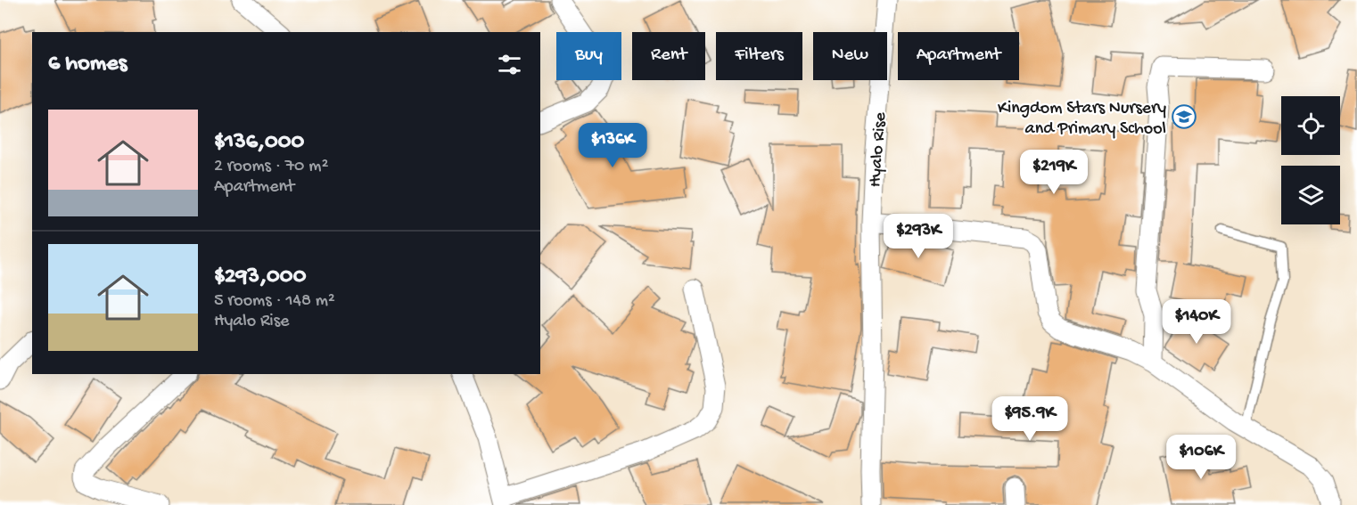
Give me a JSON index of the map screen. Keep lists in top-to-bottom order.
{
  "streets": {
    "street": ["Hyalo Rise"]
  },
  "places": {
    "school or university": ["Kingdom Stars Nursery and Primary School"]
  },
  "page": {
    "chip": [
      "Buy",
      "Rent",
      "Filters",
      "New",
      "Apartment"
    ],
    "heading": "6 homes",
    "list": [
      {
        "name": "$136,000",
        "note": "2 rooms · 70 m² · Apartment"
      },
      {
        "name": "$293,000",
        "note": "5 rooms · 148 m² · Hyalo Rise"
      }
    ],
    "price": [
      "$136K",
      "$219K",
      "$293K",
      "$140K",
      "$95.9K",
      "$106K"
    ]
  }
}
